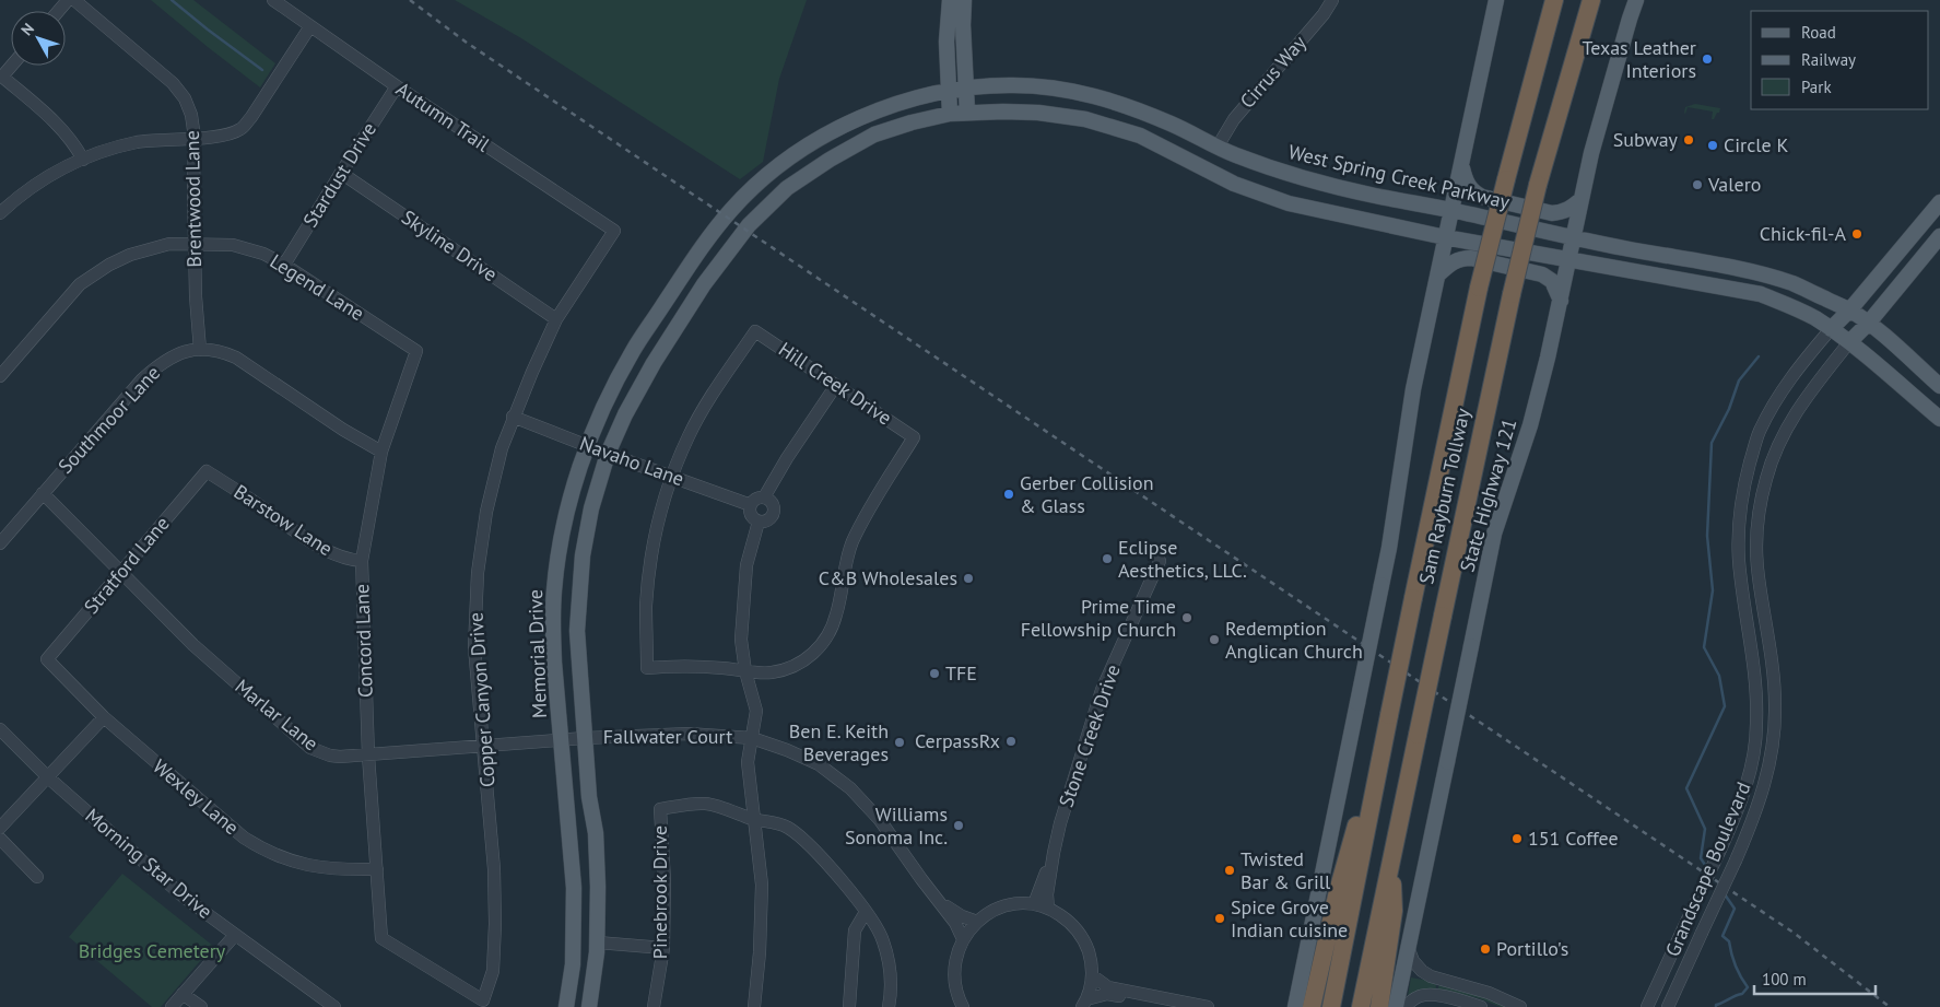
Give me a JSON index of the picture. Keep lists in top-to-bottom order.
{
  "streets": {
    "highway": ["Sam Rayburn Tollway"],
    "main road": ["West Spring Creek Parkway", "State Highway 121", "Memorial Drive"],
    "street": [
      "Cirrus Way",
      "Autumn Trail",
      "Stardust Drive",
      "Brentwood Lane",
      "Skyline Drive",
      "Legend Lane",
      "Hill Creek Drive",
      "Southmoor Lane",
      "Navaho Lane",
      "Barstow Lane",
      "Stratford Lane",
      "Concord Lane",
      "Copper Canyon Drive",
      "Marlar Lane",
      "Stone Creek Drive",
      "Fallwater Court",
      "Wexley Lane",
      "Morning Star Drive",
      "Grandscape Boulevard",
      "Pinebrook Drive"
    ]
  },
  "crossings": [
    ["Cirrus Way", "West Spring Creek Parkway"],
    ["Autumn Trail", "Stardust Drive"],
    ["Autumn Trail", "Copper Canyon Drive"],
    ["Stardust Drive", "Skyline Drive"],
    ["Stardust Drive", "Legend Lane"],
    ["West Spring Creek Parkway", "State Highway 121"],
    ["West Spring Creek Parkway", "Memorial Drive"],
    ["Brentwood Lane", "Legend Lane"],
    ["Brentwood Lane", "Southmoor Lane"],
    ["Skyline Drive", "Copper Canyon Drive"],
    ["Legend Lane", "Concord Lane"],
    ["Hill Creek Drive", "Navaho Lane"],
    ["Southmoor Lane", "Concord Lane"],
    ["Southmoor Lane", "Marlar Lane"],
    ["Navaho Lane", "Memorial Drive"],
    ["Navaho Lane", "Copper Canyon Drive"],
    ["Barstow Lane", "Stratford Lane"],
    ["Barstow Lane", "Concord Lane"],
    ["Stratford Lane", "Marlar Lane"],
    ["Stratford Lane", "Wexley Lane"],
    ["Concord Lane", "Copper Canyon Drive"],
    ["Concord Lane", "Marlar Lane"],
    ["Concord Lane", "Wexley Lane"],
    ["Memorial Drive", "Marlar Lane"],
    ["Memorial Drive", "Fallwater Court"],
    ["Copper Canyon Drive", "Marlar Lane"],
    ["Marlar Lane", "Fallwater Court"]
  ],
  "parks": ["Bridges Cemetery"],
  "places": [
    "Texas Leather Interiors",
    "Subway",
    "Circle K",
    "Valero",
    "Chick-fil-A",
    "Gerber Collision & Glass",
    "Eclipse Aesthetics, LLC.",
    "C&B Wholesales",
    "Prime Time Fellowship Church",
    "Redemption Anglican Church",
    "TFE",
    "CerpassRx",
    "Ben E. Keith Beverages",
    "Williams Sonoma Inc.",
    "151 Coffee",
    "Twisted Bar & Grill",
    "Spice Grove Indian cuisine",
    "Portillo's"
  ],
  "legend": ["Road", "Railway", "Park"],
  "scale_bar": "100 m",
  "north": "top left"
}
